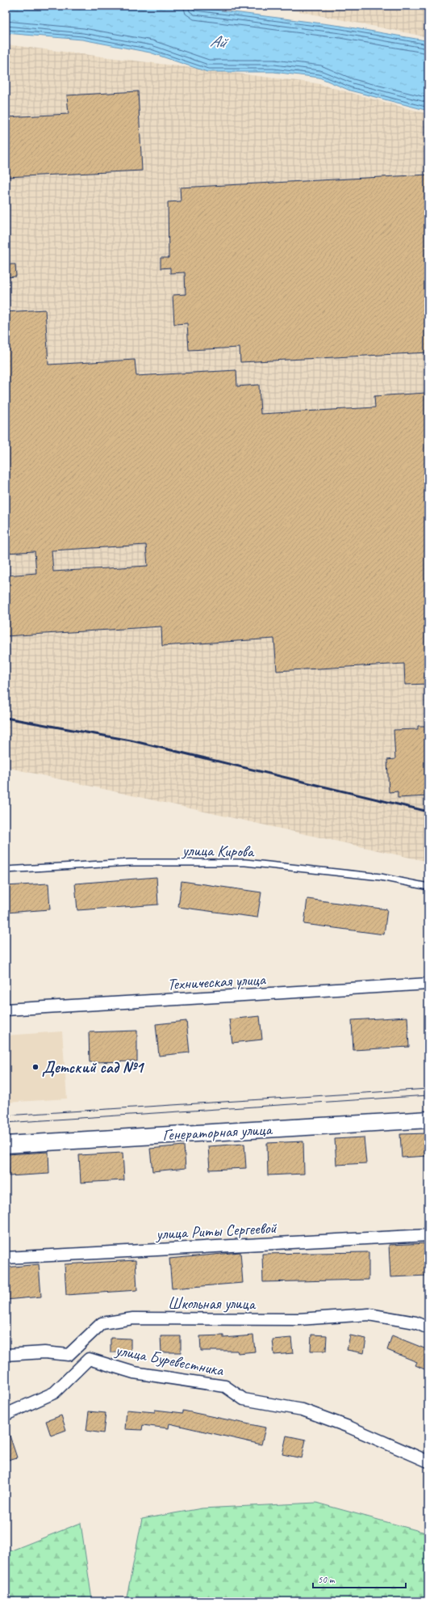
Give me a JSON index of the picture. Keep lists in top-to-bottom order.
{
  "streets": {
    "main road": ["Генераторная улица"],
    "street": [
      "Техническая улица",
      "улица Риты Сергеевой",
      "Школьная улица",
      "улица Буревестника"
    ],
    "lane": ["улица Кирова"]
  },
  "crossings": [
    ["Школьная улица", "улица Буревестника"]
  ],
  "water": ["Ай"],
  "places": ["Детский сад №1"],
  "scale_bar": "50 m"
}
